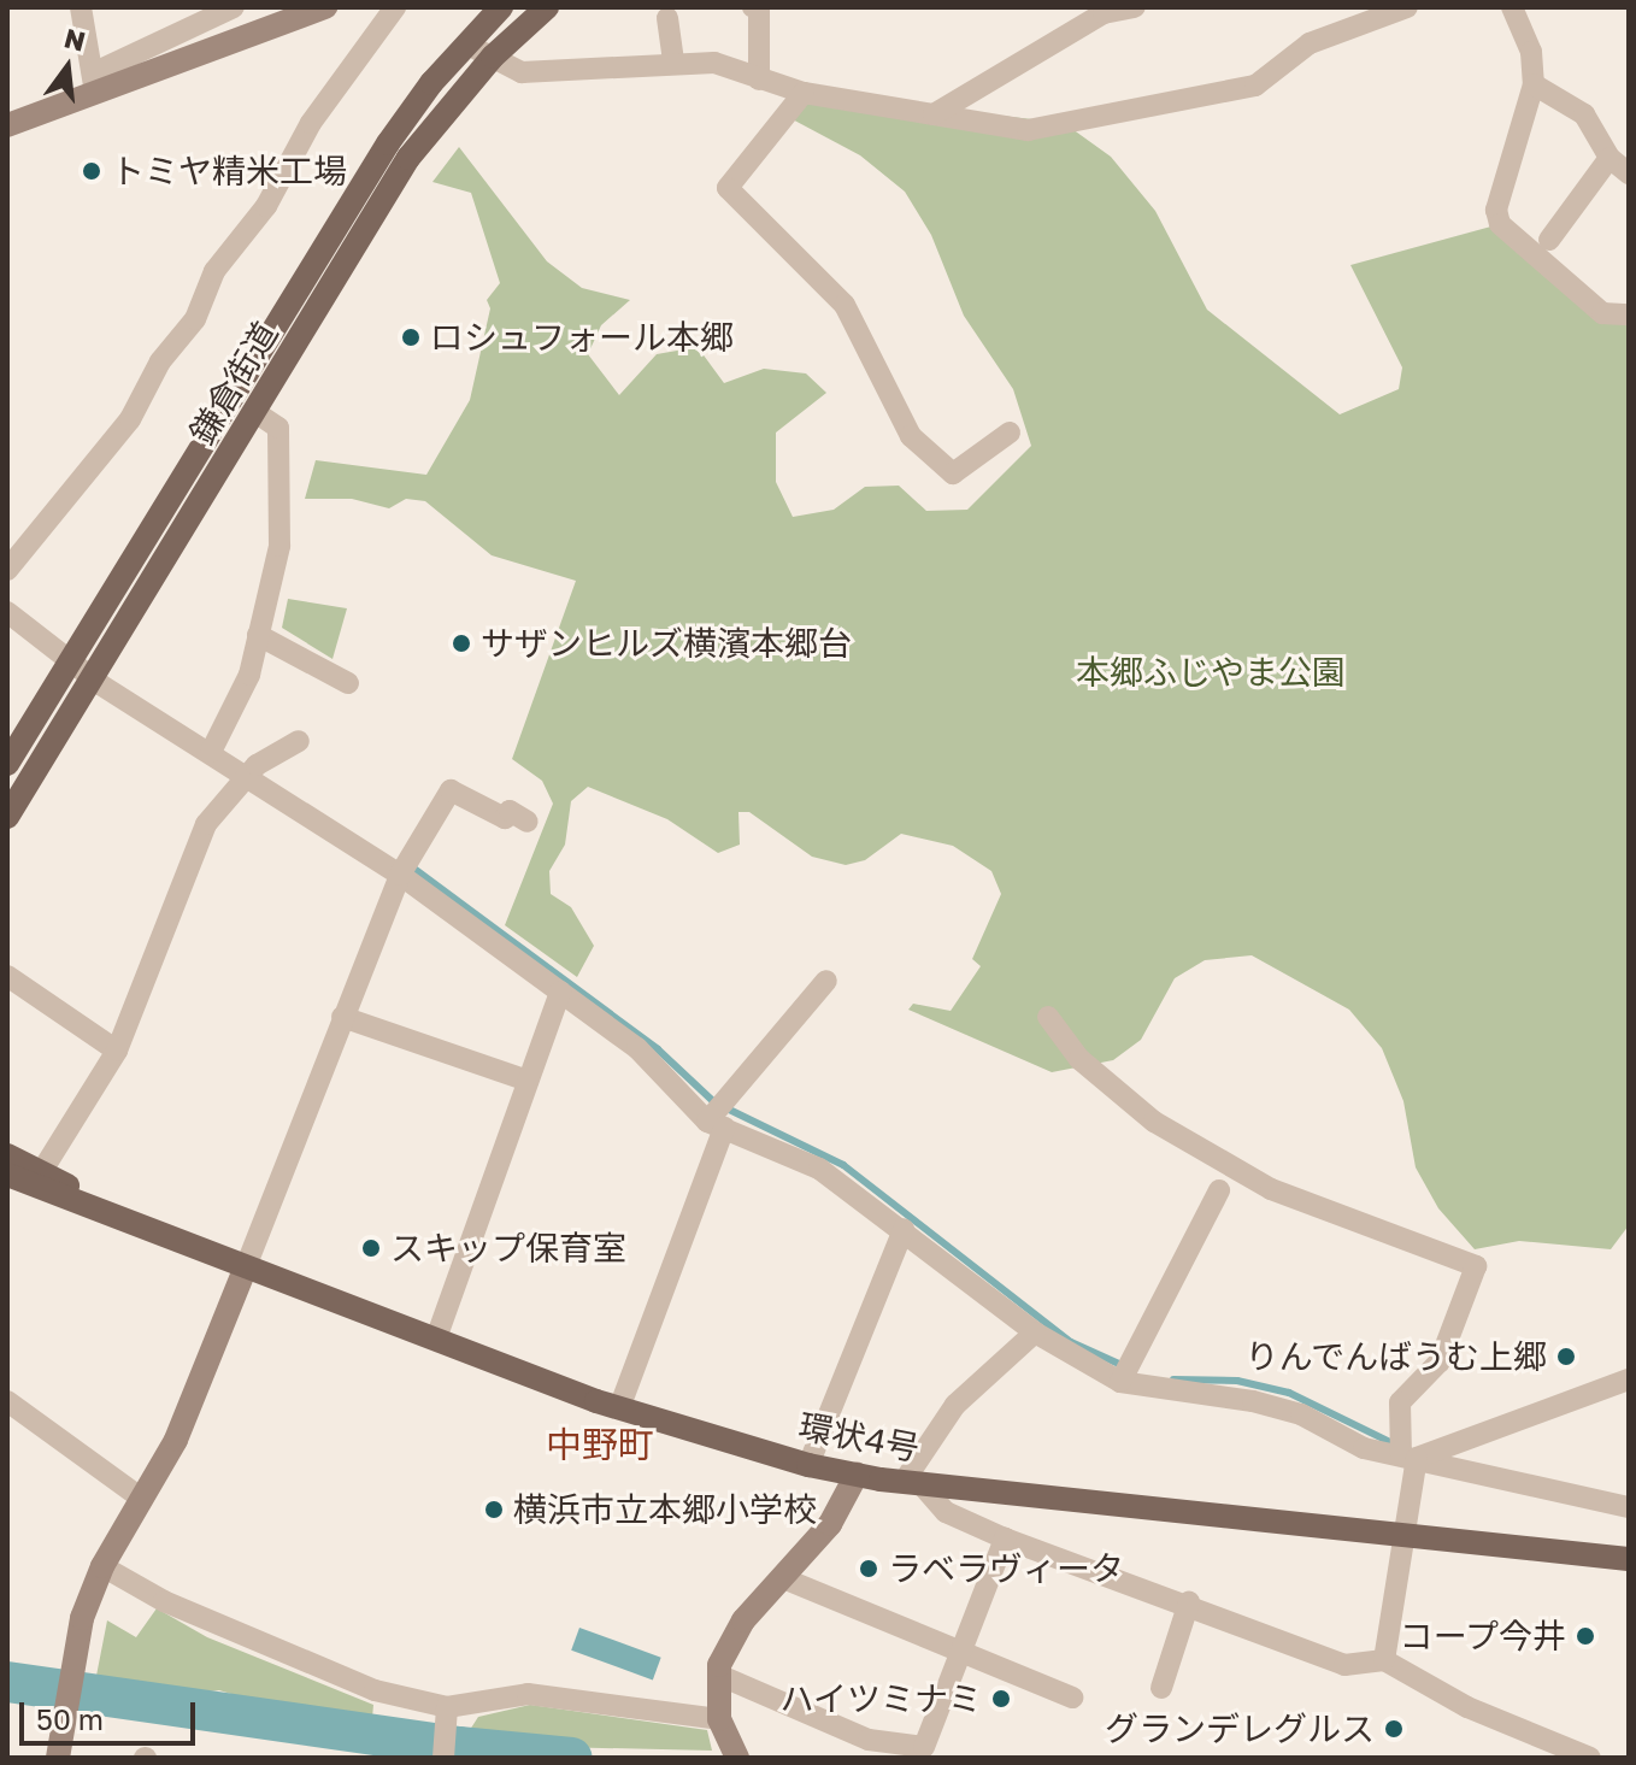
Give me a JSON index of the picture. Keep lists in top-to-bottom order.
{
  "streets": {
    "main road": ["鎌倉街道", "環状4号"]
  },
  "districts": ["中野町"],
  "parks": ["本郷ふじやま公園"],
  "places": [
    "トミヤ精米工場",
    "ロシュフォール本郷",
    "サザンヒルズ横濱本郷台",
    "スキップ保育室",
    "りんでんばうむ上郷",
    "横浜市立本郷小学校",
    "ラベラヴィータ",
    "コープ今井",
    "ハイツミナミ",
    "グランデレグルス"
  ],
  "scale_bar": "50 m",
  "north": "top"
}
